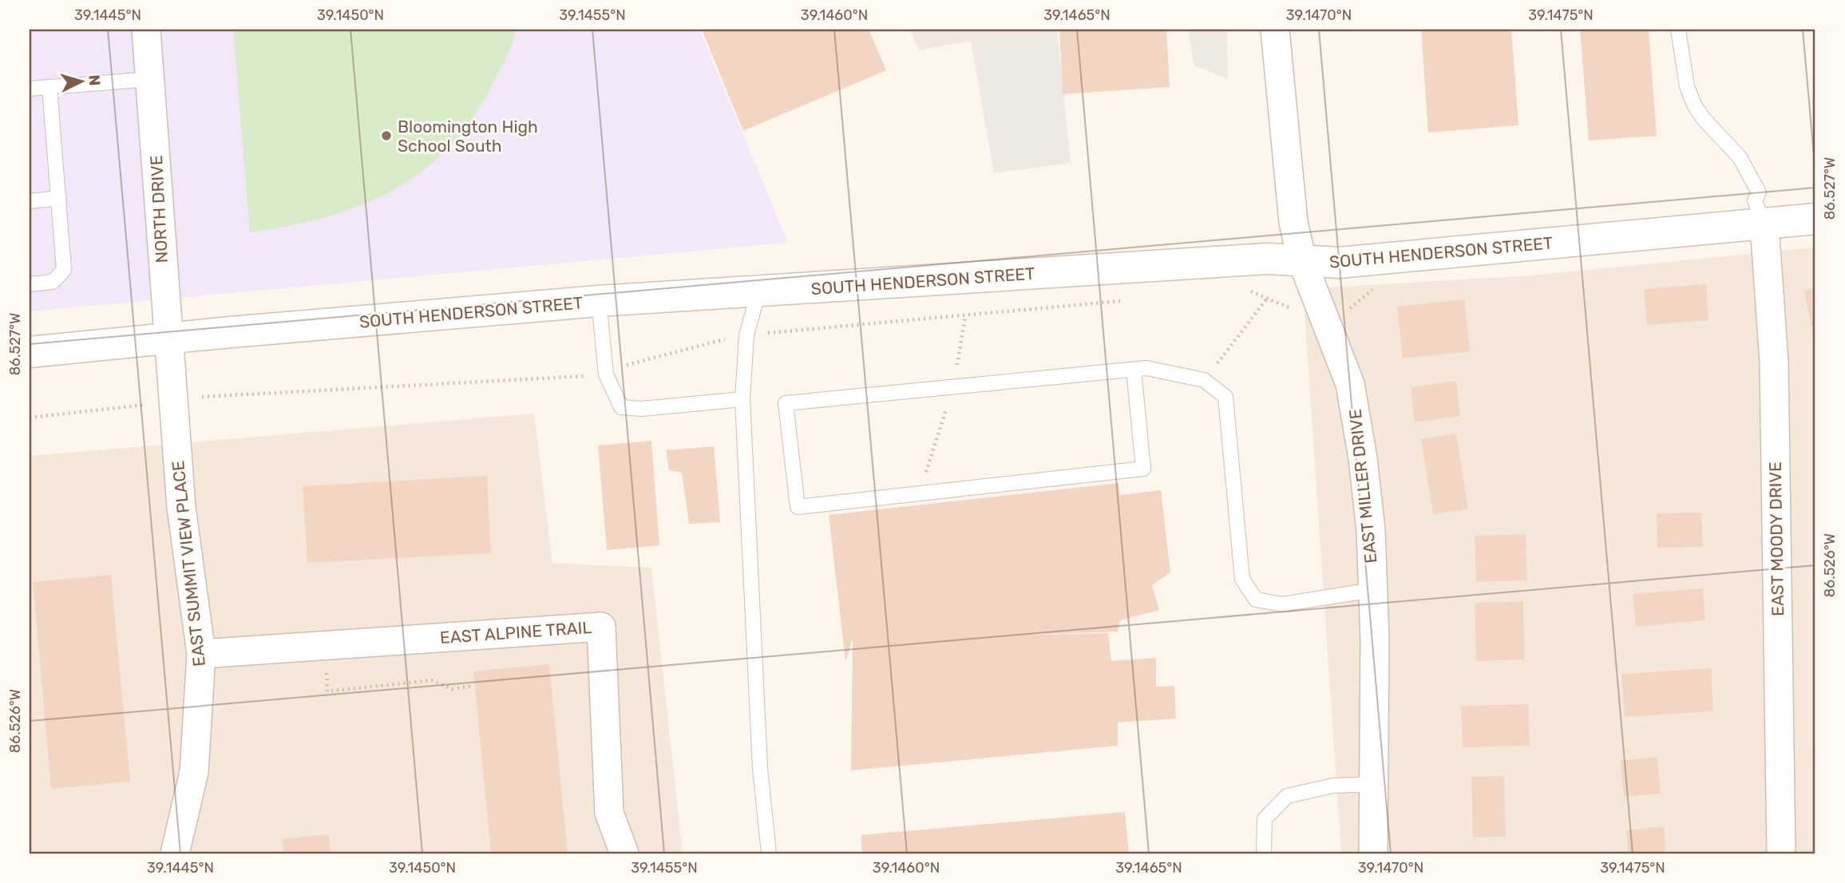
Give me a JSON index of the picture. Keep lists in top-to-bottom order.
{
  "streets": {
    "street": [
      "NORTH DRIVE",
      "SOUTH HENDERSON STREET",
      "EAST MILLER DRIVE",
      "EAST MOODY DRIVE",
      "EAST SUMMIT VIEW PLACE",
      "EAST ALPINE TRAIL"
    ]
  },
  "crossings": [
    ["NORTH DRIVE", "SOUTH HENDERSON STREET"],
    ["NORTH DRIVE", "EAST SUMMIT VIEW PLACE"],
    ["SOUTH HENDERSON STREET", "EAST MILLER DRIVE"],
    ["SOUTH HENDERSON STREET", "EAST MOODY DRIVE"],
    ["SOUTH HENDERSON STREET", "EAST SUMMIT VIEW PLACE"],
    ["EAST SUMMIT VIEW PLACE", "EAST ALPINE TRAIL"]
  ],
  "places": ["Bloomington High School South"],
  "north": "right",
  "coordinates": [
    "39.1445°N",
    "39.1450°N",
    "39.1455°N",
    "39.1460°N",
    "39.1465°N",
    "39.1470°N",
    "39.1475°N",
    "86.527°W",
    "86.526°W"
  ]
}
